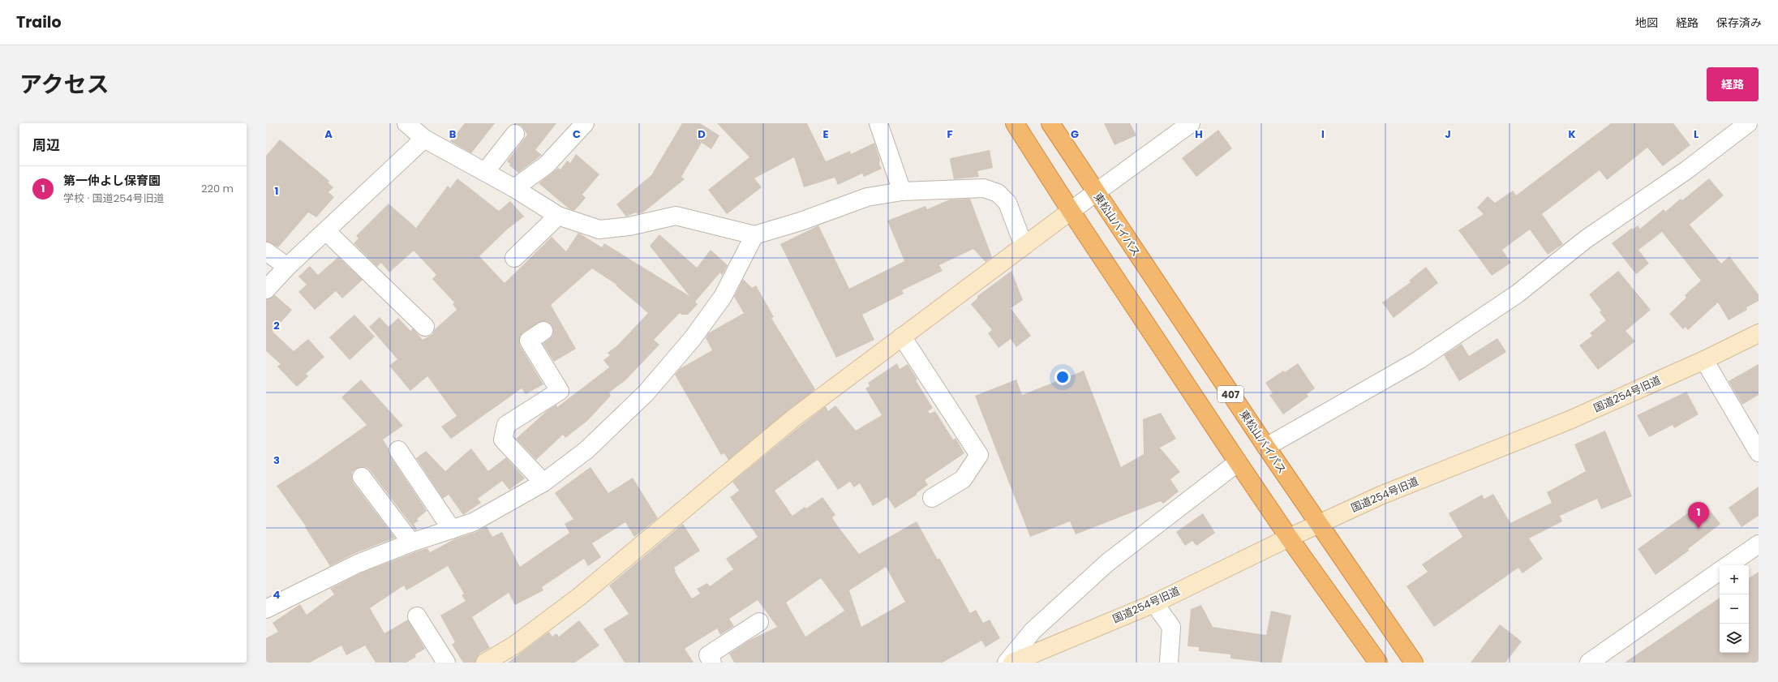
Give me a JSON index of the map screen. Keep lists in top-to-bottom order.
{
  "streets": {
    "highway": ["東松山バイパス", "407"],
    "street": ["国道254号旧道"]
  },
  "crossings": [
    ["東松山バイパス", "国道254号旧道"],
    ["407", "国道254号旧道"]
  ],
  "page": {
    "header": "Trailo",
    "nav": ["地図", "経路", "保存済み"],
    "title": "アクセス",
    "buttons": "経路",
    "heading": "周辺",
    "list": [
      {
        "mark": "1",
        "name": "第一仲よし保育園",
        "note": "学校 · 国道254号旧道",
        "value": "220 m"
      }
    ],
    "pins": "1",
    "map_buttons": ["+", "−"]
  },
  "grid": {
    "columns": [
      "A",
      "B",
      "C",
      "D",
      "E",
      "F",
      "G",
      "H",
      "I",
      "J",
      "K",
      "L"
    ],
    "rows": [
      "1",
      "2",
      "3",
      "4"
    ]
  }
}
